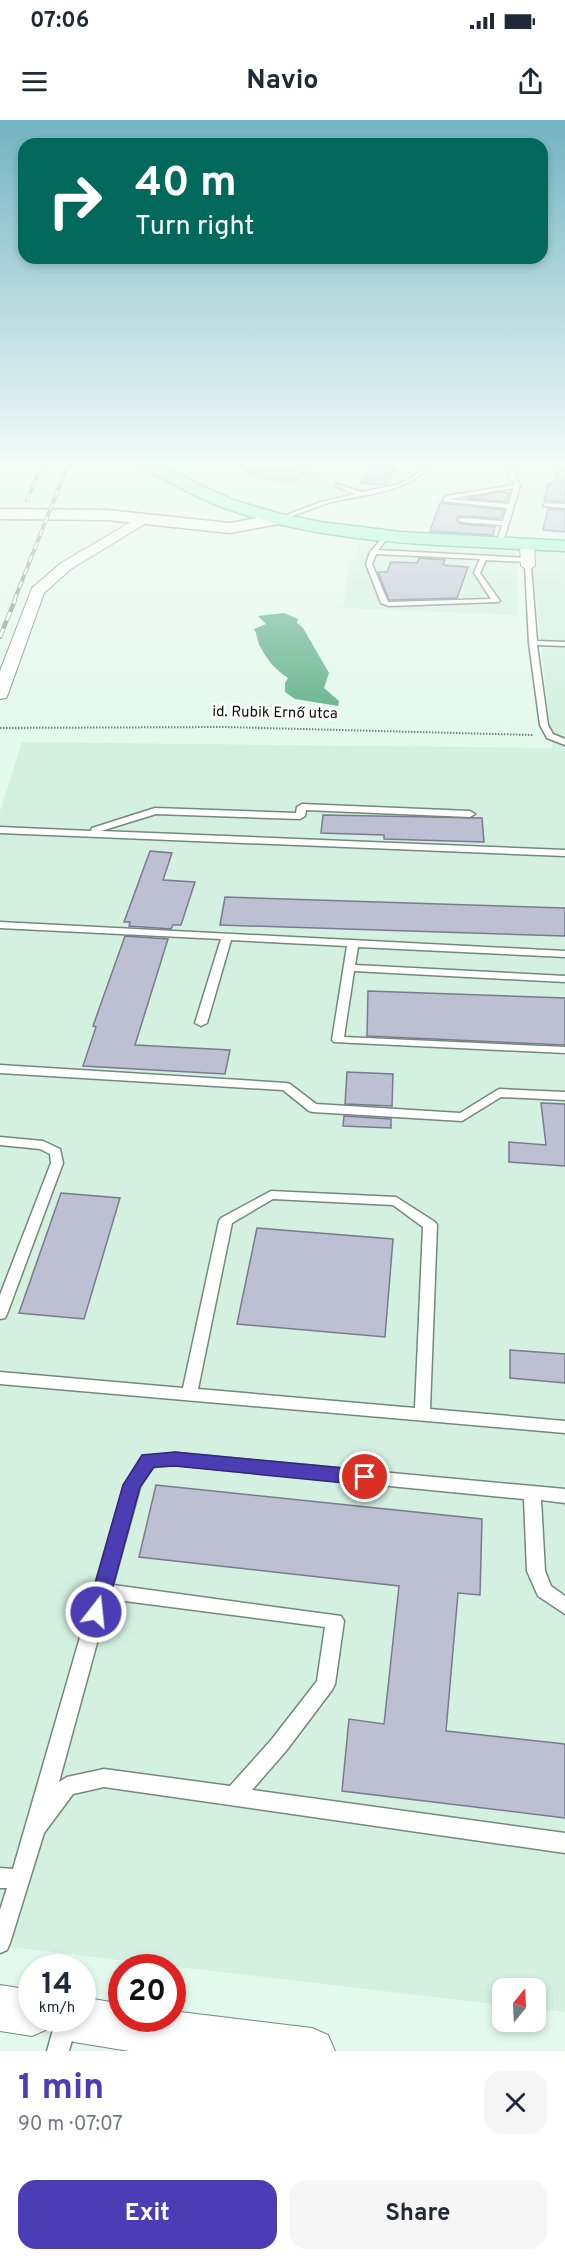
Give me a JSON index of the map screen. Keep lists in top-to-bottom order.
{
  "streets": {
    "path": ["id. Rubik Ernő utca"]
  },
  "north": "top",
  "page": {
    "status": "07:06",
    "header": "Navio",
    "turn": ["40 m", "Turn right"],
    "speed": "14 km/h",
    "limit": "20",
    "heading": ["1 min", "90 m · 07:07"],
    "buttons": ["Exit", "Share"]
  }
}
